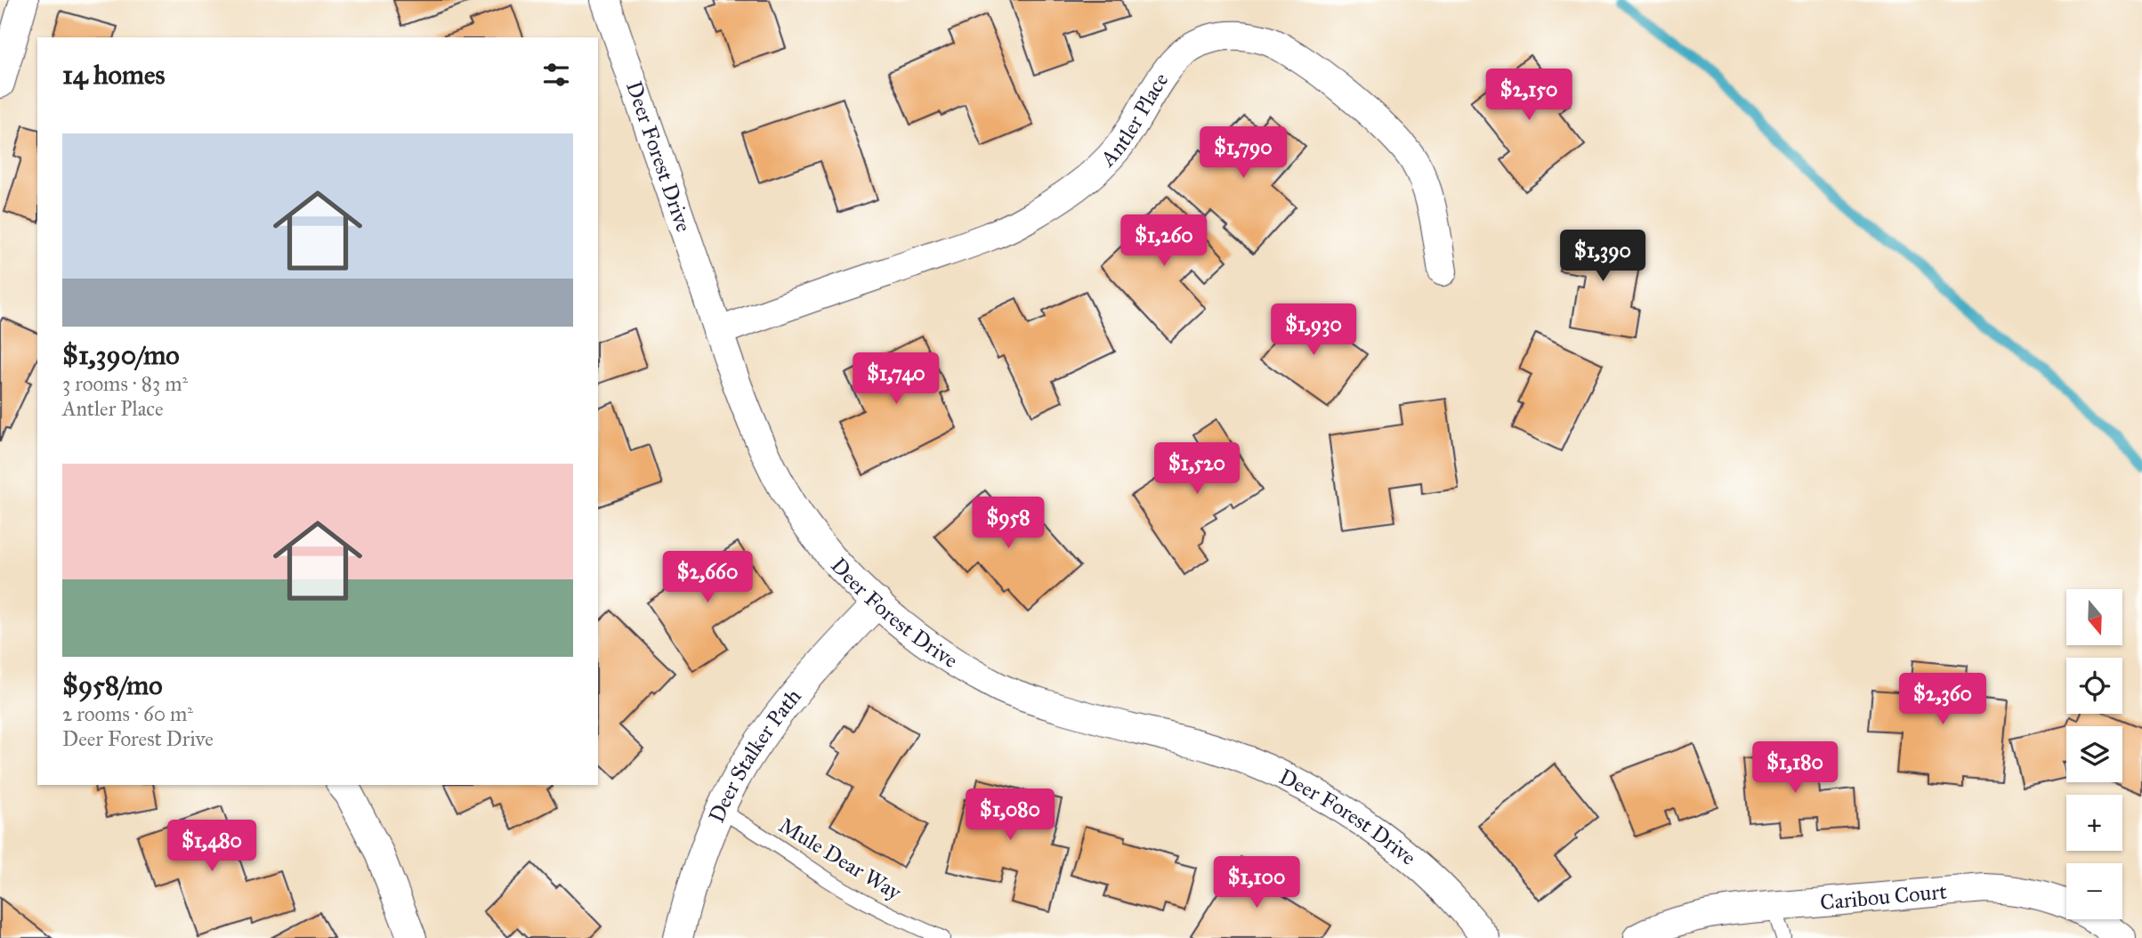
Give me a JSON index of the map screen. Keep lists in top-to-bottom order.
{
  "streets": {
    "street": [
      "Antler Place",
      "Deer Forest Drive",
      "Deer Stalker Path",
      "Caribou Court"
    ],
    "lane": ["Mule Dear Way"]
  },
  "crossings": [
    ["Antler Place", "Deer Forest Drive"],
    ["Deer Forest Drive", "Deer Stalker Path"],
    ["Deer Stalker Path", "Mule Dear Way"]
  ],
  "north": "bottom",
  "page": {
    "heading": "14 homes",
    "price": [
      "$2,150",
      "$1,790",
      "$1,260",
      "$1,390",
      "$1,930",
      "$1,740",
      "$1,520",
      "$958",
      "$2,660",
      "$2,360",
      "$1,180",
      "$1,080",
      "$1,480",
      "$1,100"
    ],
    "list": [
      {
        "name": "$1,390/mo",
        "note": "3 rooms · 83 m² · Antler Place"
      },
      {
        "name": "$958/mo",
        "note": "2 rooms · 60 m² · Deer Forest Drive"
      }
    ],
    "map_buttons": ["+", "−"]
  }
}
